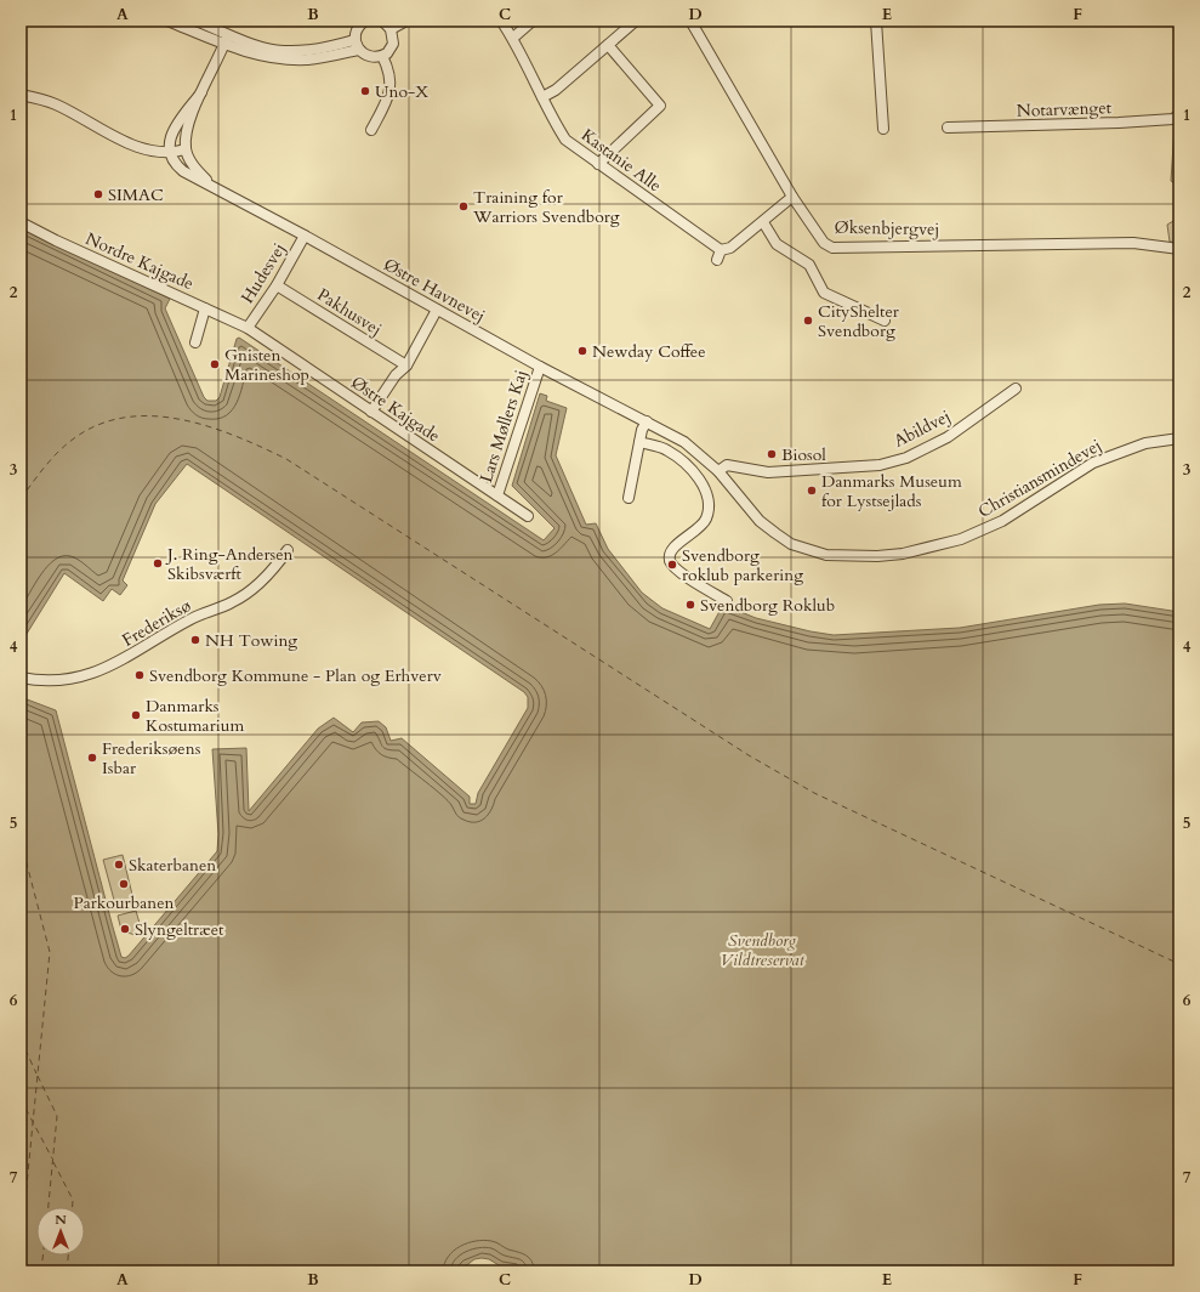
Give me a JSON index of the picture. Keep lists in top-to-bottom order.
{
  "streets": {
    "street": [
      "Notarvænget",
      "Kastanie Alle",
      "Øksenbjergvej",
      "Nordre Kajgade",
      "Hudesvej",
      "Østre Havnevej",
      "Pakhusvej",
      "Østre Kajgade",
      "Lars Møllers Kaj",
      "Abildvej",
      "Christiansmindevej",
      "Frederiksø"
    ]
  },
  "crossings": [
    ["Nordre Kajgade", "Hudesvej"],
    ["Nordre Kajgade", "Østre Kajgade"],
    ["Hudesvej", "Østre Havnevej"],
    ["Hudesvej", "Pakhusvej"],
    ["Hudesvej", "Østre Kajgade"],
    ["Østre Havnevej", "Lars Møllers Kaj"],
    ["Østre Havnevej", "Abildvej"],
    ["Østre Havnevej", "Christiansmindevej"],
    ["Østre Kajgade", "Lars Møllers Kaj"],
    ["Abildvej", "Christiansmindevej"]
  ],
  "parks": ["Svendborg Vildtreservat"],
  "places": [
    "Uno-X",
    "SIMAC",
    "Training for Warriors Svendborg",
    "CityShelter Svendborg",
    "Newday Coffee",
    "Gnisten Marineshop",
    "Biosol",
    "Danmarks Museum for Lystsejlads",
    "J. Ring-Andersen Skibsværft",
    "Svendborg roklub parkering",
    "Svendborg Roklub",
    "NH Towing",
    "Svendborg Kommune - Plan og Erhverv",
    "Danmarks Kostumarium",
    "Frederiksøens Isbar",
    "Skaterbanen",
    "Parkourbanen",
    "Slyngeltræet"
  ],
  "north": "top",
  "grid": {
    "columns": [
      "A",
      "B",
      "C",
      "D",
      "E",
      "F"
    ],
    "rows": [
      "1",
      "2",
      "3",
      "4",
      "5",
      "6",
      "7"
    ]
  }
}
